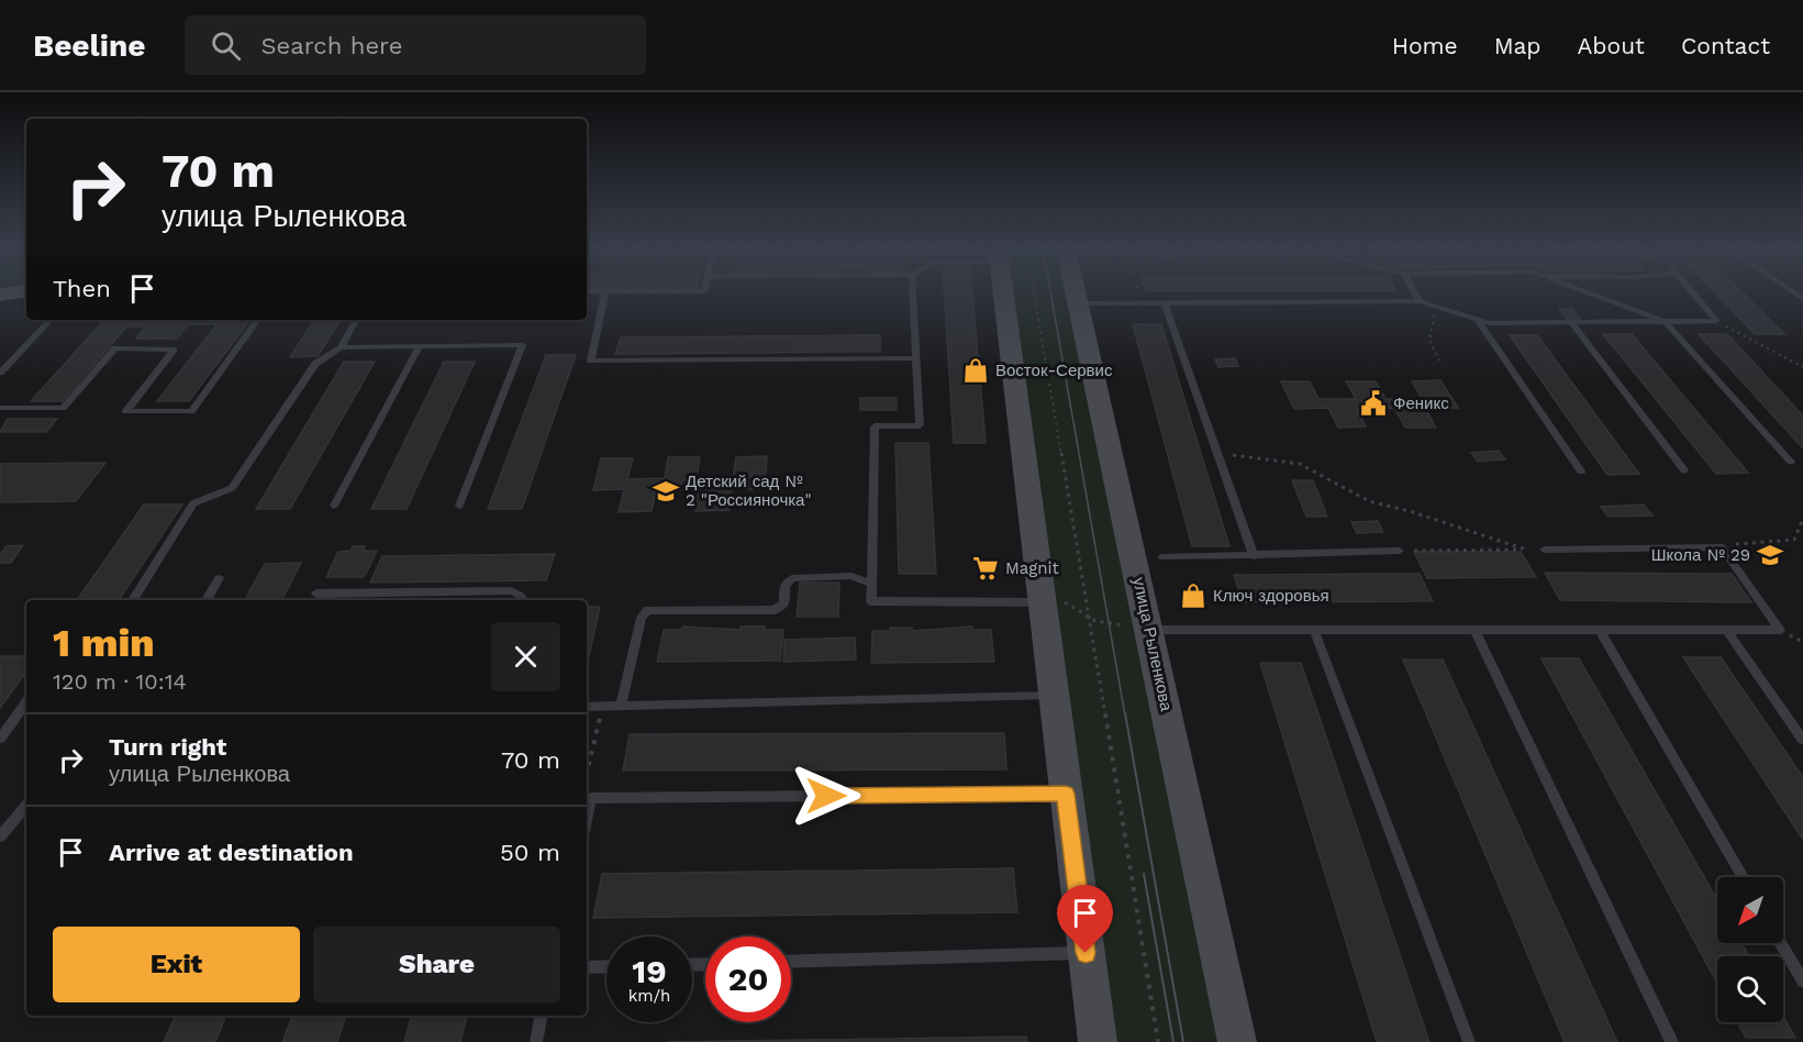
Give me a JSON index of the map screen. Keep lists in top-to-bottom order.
{
  "streets": {
    "main road": ["улица Рыленкова"]
  },
  "places": {
    "shop": ["Восток-Сервис", "Ключ здоровья"],
    "public building": ["Феникс"],
    "school or university": ["Детский сад № 2 \"Россияночка\"", "Школа № 29"],
    "supermarket": ["Magnit"]
  },
  "north": "bottom left",
  "page": {
    "header": "Beeline",
    "search": "Search here",
    "nav": [
      "Home",
      "Map",
      "About",
      "Contact"
    ],
    "turn": ["70 m", "улица Рыленкова"],
    "then": "Then",
    "heading": ["1 min", "120 m · 10:14"],
    "list": [
      {
        "name": "Turn right",
        "note": "улица Рыленкова",
        "value": "70 m"
      },
      {
        "name": "Arrive at destination",
        "value": "50 m"
      }
    ],
    "buttons": ["Exit", "Share"],
    "speed": "19 km/h",
    "limit": "20"
  }
}
